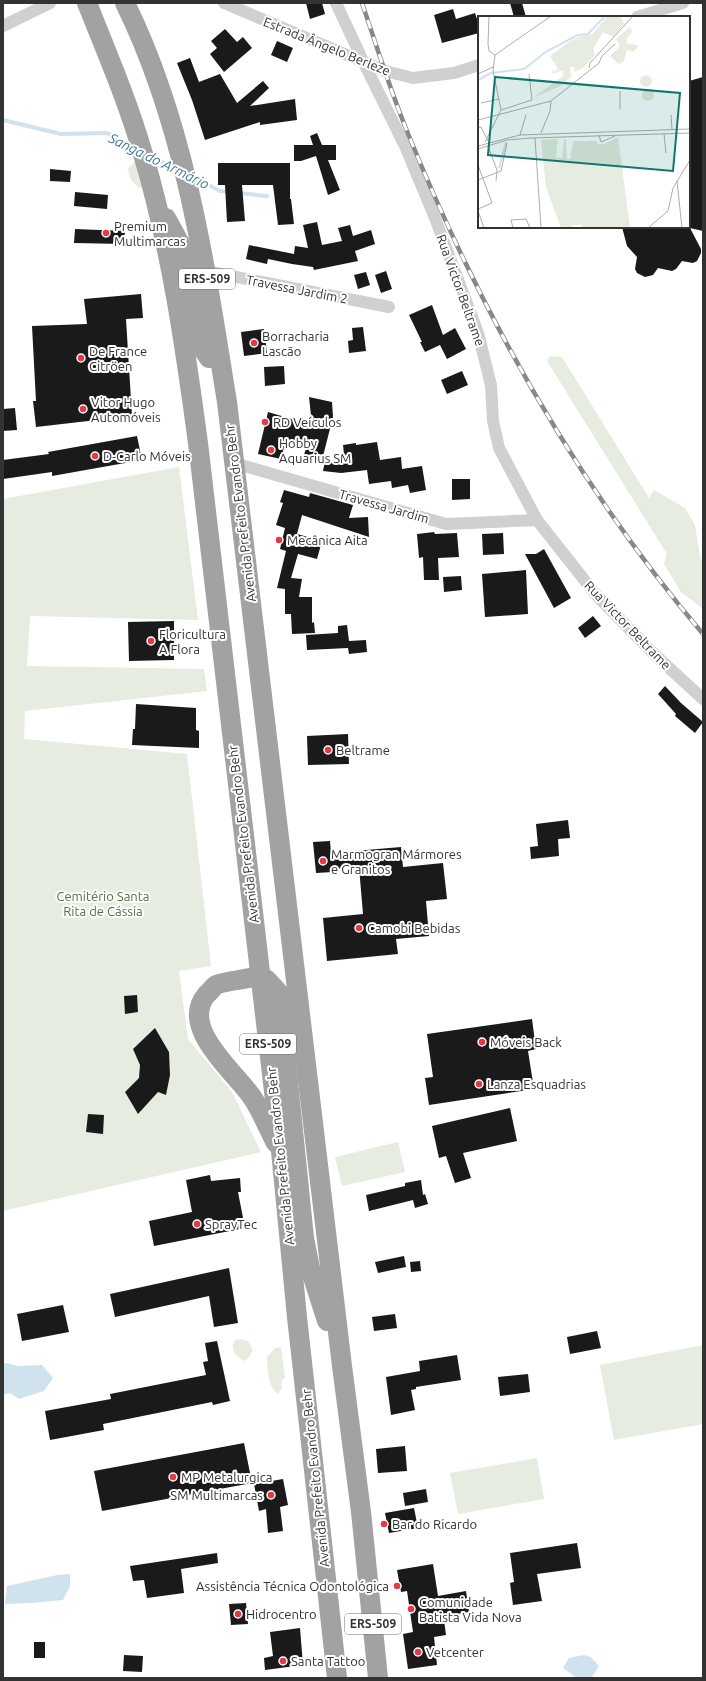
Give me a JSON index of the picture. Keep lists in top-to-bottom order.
{
  "streets": {
    "highway": ["ERS-509", "Avenida Prefeito Evandro Behr"],
    "street": [
      "Estrada Ângelo Berleze",
      "Travessa Jardim 2",
      "Rua Victor Beltrame",
      "Travessa Jardim"
    ]
  },
  "crossings": [
    ["Estrada Ângelo Berleze", "Rua Victor Beltrame"],
    ["Travessa Jardim 2", "Avenida Prefeito Evandro Behr"],
    ["Rua Victor Beltrame", "Travessa Jardim"],
    ["Travessa Jardim", "Avenida Prefeito Evandro Behr"]
  ],
  "water": ["Sanga do Armário"],
  "parks": ["Cemitério Santa Rita de Cássia"],
  "places": [
    "Premium Multimarcas",
    "Borracharia Lascão",
    "De France Citröen",
    "Vitor Hugo Automóveis",
    "RD Veículos",
    "Hobby Aquarius SM",
    "D-Carlo Móveis",
    "Mecânica Aita",
    "Floricultura A Flora",
    "Beltrame",
    "Marmogran Mármores e Granitos",
    "Camobi Bebidas",
    "Móveis Back",
    "Lanza Esquadrias",
    "SprayTec",
    "MP Metalurgica",
    "SM Multimarcas",
    "Bar do Ricardo",
    "Assistência Técnica Odontológica",
    "Comunidade Batista Vida Nova",
    "Hidrocentro",
    "Vetcenter",
    "Santa Tattoo"
  ]
}
